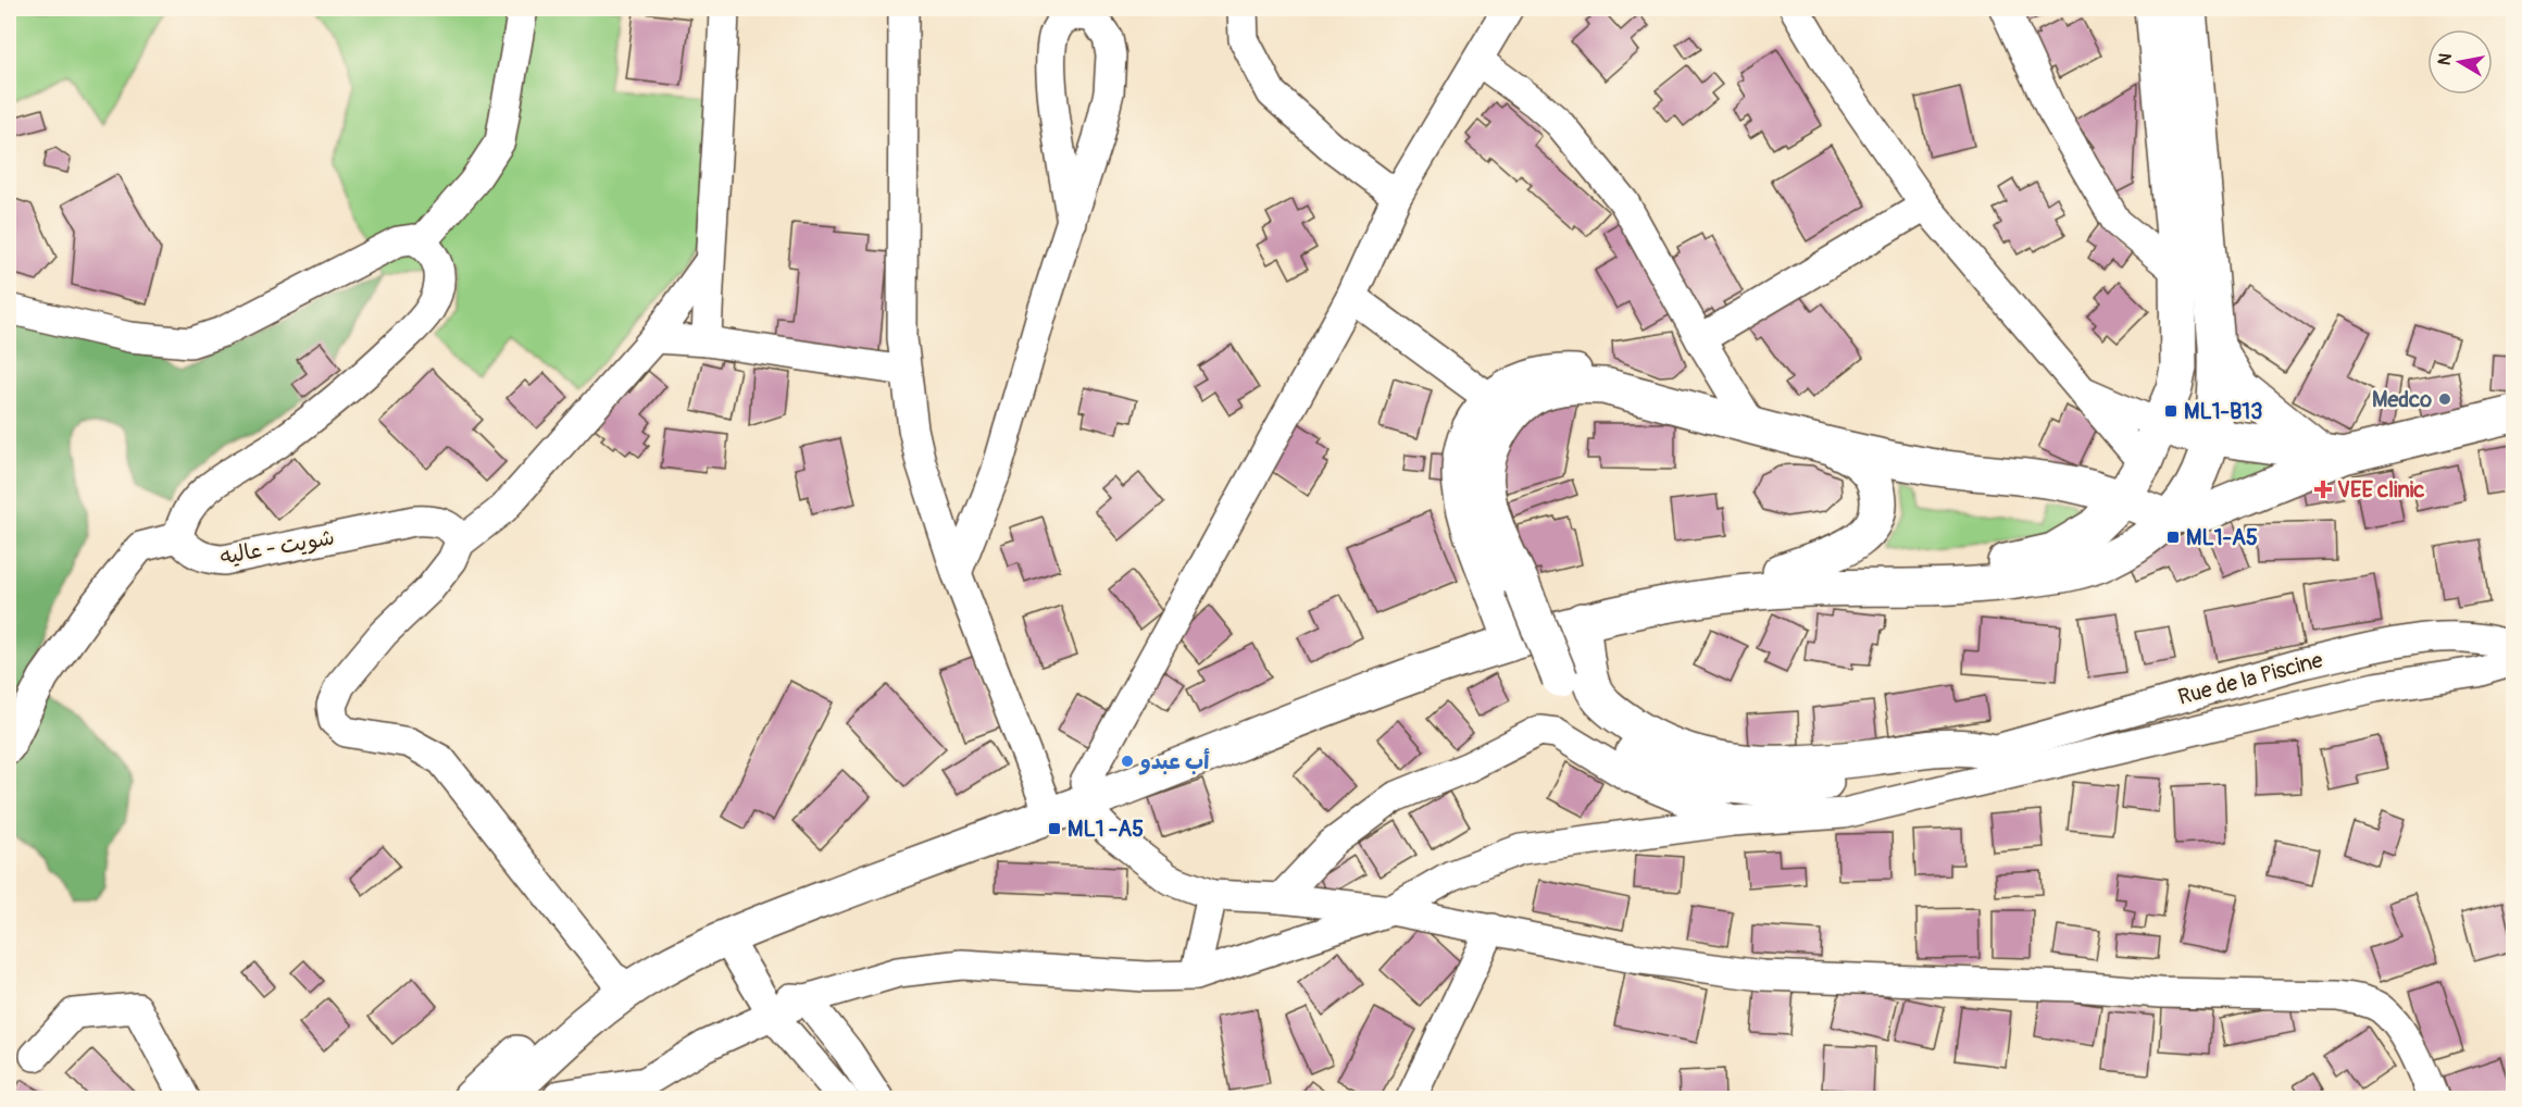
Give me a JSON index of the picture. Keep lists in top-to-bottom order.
{
  "streets": {
    "street": ["شويت - عاليه", "Rue de la Piscine"]
  },
  "places": {
    "other": ["Medco", "أب عبدو"],
    "transit": ["ML1-B13", "ML1-A5", "ML1 -A5"],
    "health": ["VEE clinic"]
  },
  "north": "left"
}
